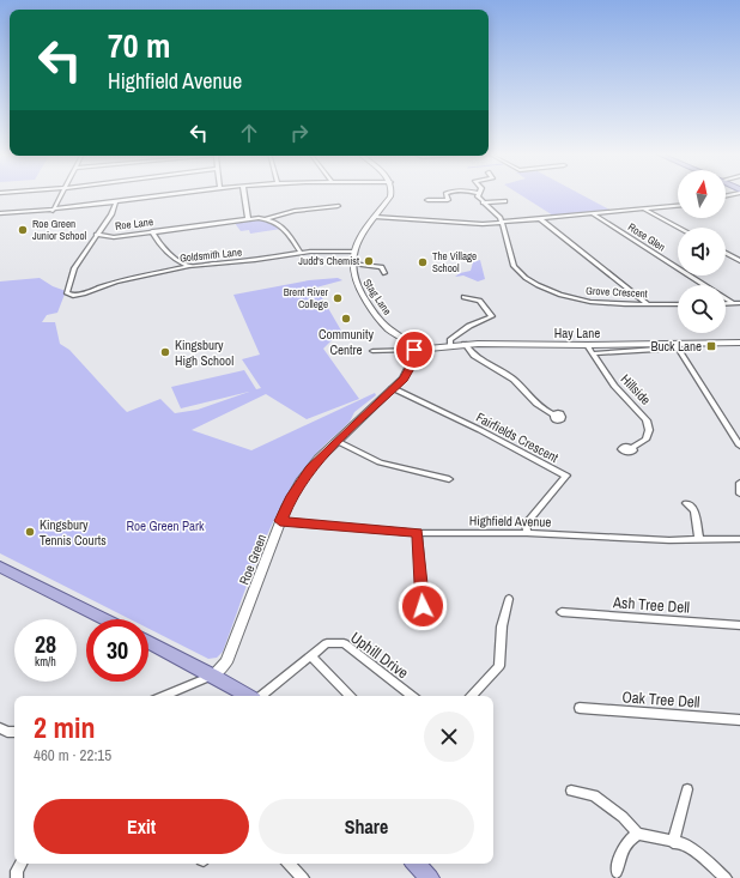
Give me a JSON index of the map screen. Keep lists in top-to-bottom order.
{
  "streets": {
    "street": [
      "Roe Lane",
      "Rose Glen",
      "Goldsmith Lane",
      "Grove Crescent",
      "Stag Lane",
      "Hay Lane",
      "Hillside",
      "Fairfields Crescent",
      "Highfield Avenue",
      "Roe Green",
      "Ash Tree Dell",
      "Uphill Drive",
      "Oak Tree Dell"
    ]
  },
  "crossings": [
    ["Roe Lane", "Goldsmith Lane"],
    ["Goldsmith Lane", "Stag Lane"],
    ["Stag Lane", "Hay Lane"],
    ["Stag Lane", "Roe Green"],
    ["Hay Lane", "Hillside"],
    ["Hay Lane", "Roe Green"],
    ["Fairfields Crescent", "Highfield Avenue"],
    ["Fairfields Crescent", "Roe Green"],
    ["Highfield Avenue", "Roe Green"]
  ],
  "parks": ["Roe Green Park"],
  "places": {
    "other": [
      "Roe Green Junior School",
      "Judd's Chemist",
      "The Village School",
      "Brent River College",
      "Community Centre",
      "Kingsbury High School",
      "Kingsbury Tennis Courts"
    ],
    "transit": ["Buck Lane"]
  },
  "north": "top",
  "page": {
    "turn": ["70 m", "Highfield Avenue"],
    "speed": "28 km/h",
    "limit": "30",
    "heading": ["2 min", "460 m · 22:15"],
    "buttons": ["Exit", "Share"]
  }
}
